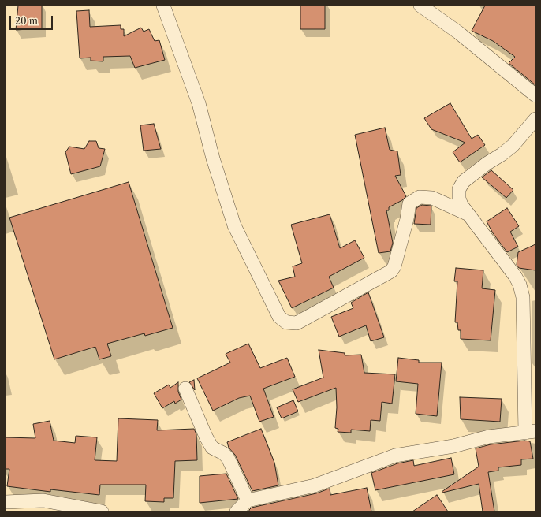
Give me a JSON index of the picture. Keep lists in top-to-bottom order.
{
  "scale_bar": "20 m"
}
